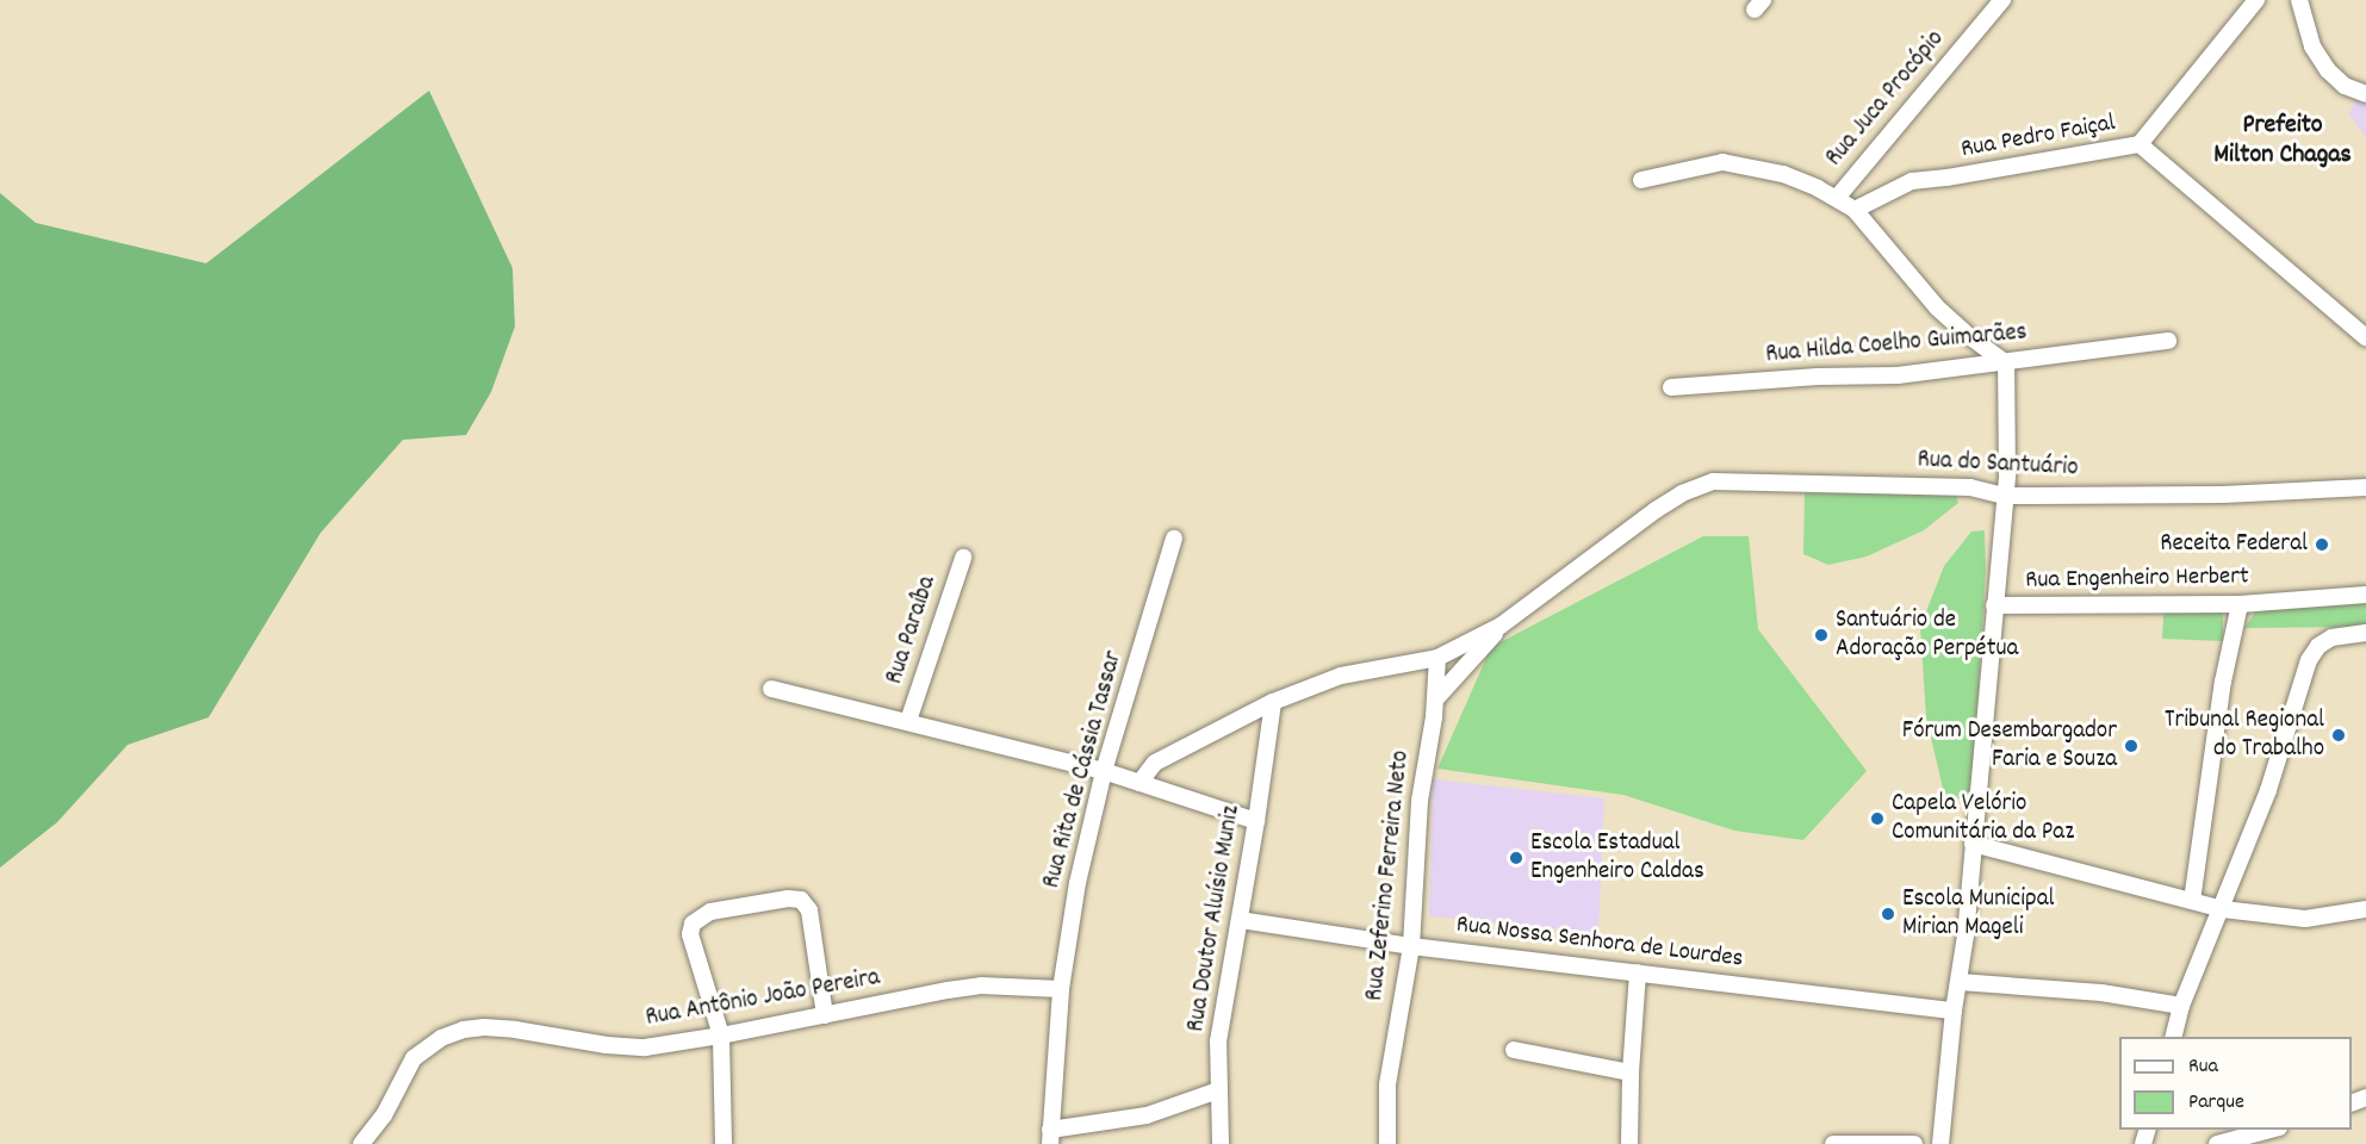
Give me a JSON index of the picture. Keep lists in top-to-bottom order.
{
  "streets": {
    "street": [
      "Rua Juca Procópio",
      "Rua Pedro Faiçal",
      "Rua Hilda Coelho Guimarães",
      "Rua do Santuário",
      "Rua Engenheiro Herbert",
      "Rua Paraíba",
      "Rua Rita de Cássia Tassar",
      "Rua Zeferino Ferreira Neto",
      "Rua Doutor Aluísio Muniz",
      "Rua Nossa Senhora de Lourdes",
      "Rua Antônio João Pereira"
    ]
  },
  "crossings": [
    ["Rua Rita de Cássia Tassar", "Rua Antônio João Pereira"],
    ["Rua Zeferino Ferreira Neto", "Rua Nossa Senhora de Lourdes"],
    ["Rua Doutor Aluísio Muniz", "Rua Nossa Senhora de Lourdes"]
  ],
  "districts": ["Prefeito Milton Chagas"],
  "places": [
    "Receita Federal",
    "Santuário de Adoração Perpétua",
    "Tribunal Regional do Trabalho",
    "Fórum Desembargador Faria e Souza",
    "Capela Velório Comunitária da Paz",
    "Escola Estadual Engenheiro Caldas",
    "Escola Municipal Mirian Mageli"
  ],
  "legend": ["Rua", "Parque"]
}
